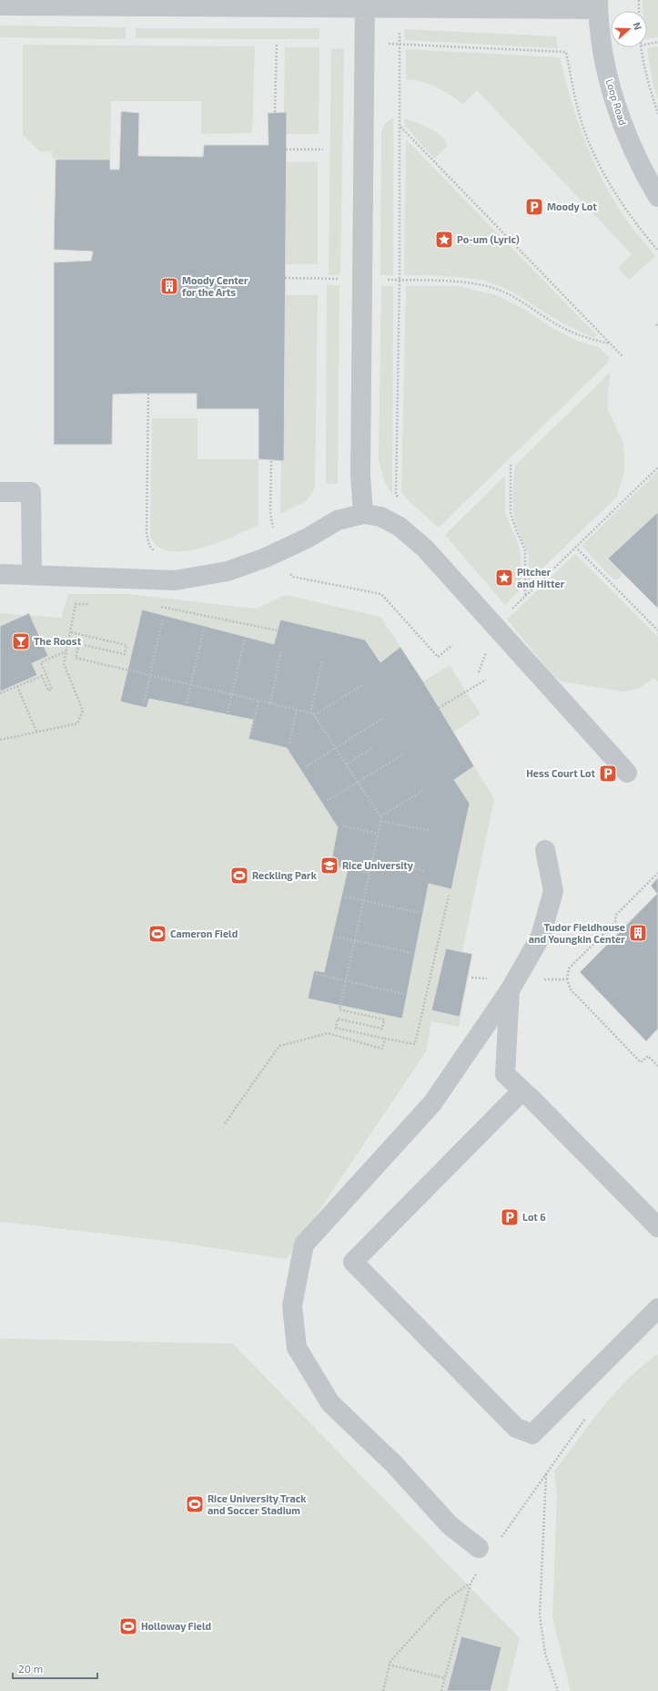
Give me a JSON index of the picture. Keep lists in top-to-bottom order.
{
  "streets": {
    "lane": ["Loop Road"]
  },
  "places": {
    "parking": ["Moody Lot", "Hess Court Lot", "Lot 6"],
    "place": ["Po-um (Lyric)", "Pitcher and Hitter"],
    "building": ["Moody Center for the Arts", "Tudor Fieldhouse and Youngkin Center"],
    "bar": ["The Roost"],
    "school or university": ["Rice University"],
    "sports": [
      "Reckling Park",
      "Cameron Field",
      "Rice University Track and Soccer Stadium",
      "Holloway Field"
    ]
  },
  "scale_bar": "20 m",
  "north": "right"
}
